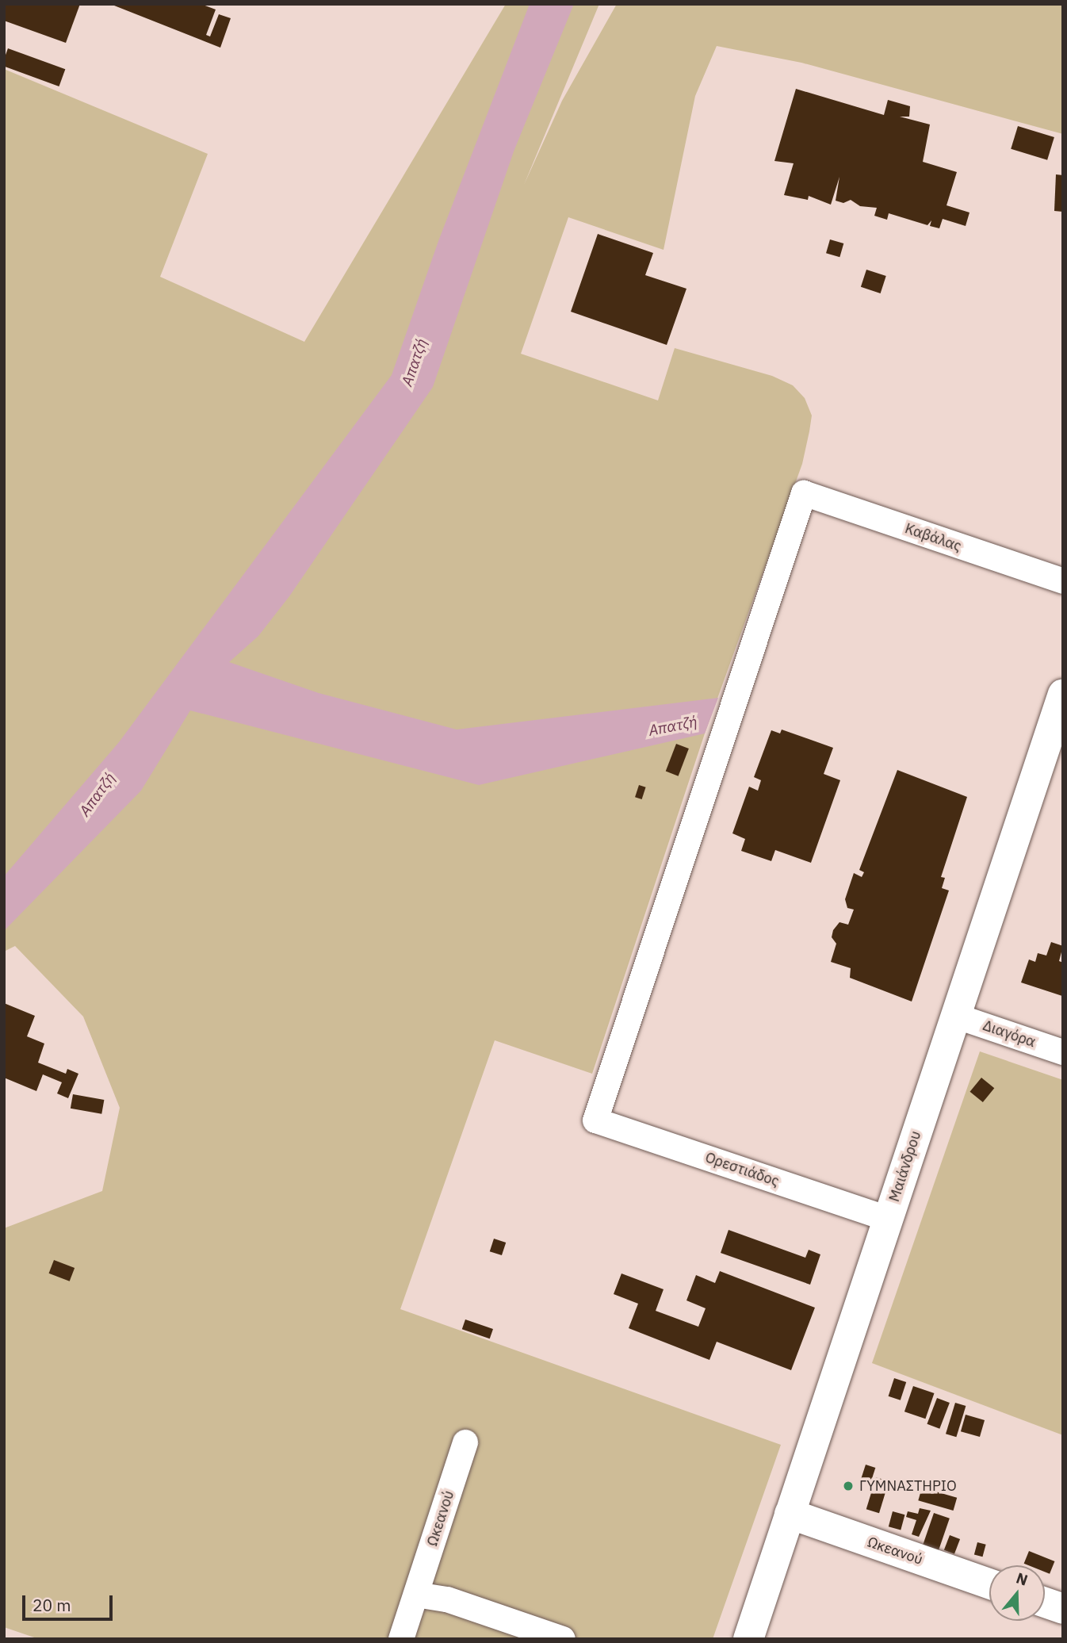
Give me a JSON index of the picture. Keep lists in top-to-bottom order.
{
  "streets": {
    "main road": ["Μαιάνδρου", "Ωκεανού"],
    "street": ["Καβάλας", "Διαγόρα", "Ορεστιάδος"]
  },
  "crossings": [
    ["Καβάλας", "Ορεστιάδος"],
    ["Διαγόρα", "Μαιάνδρου"],
    ["Μαιάνδρου", "Ορεστιάδος"],
    ["Μαιάνδρου", "Ωκεανού"]
  ],
  "water": ["Απατζή"],
  "places": ["ΓΥΜΝΑΣΤΗΡΙΟ"],
  "scale_bar": "20 m",
  "north": "top"
}
